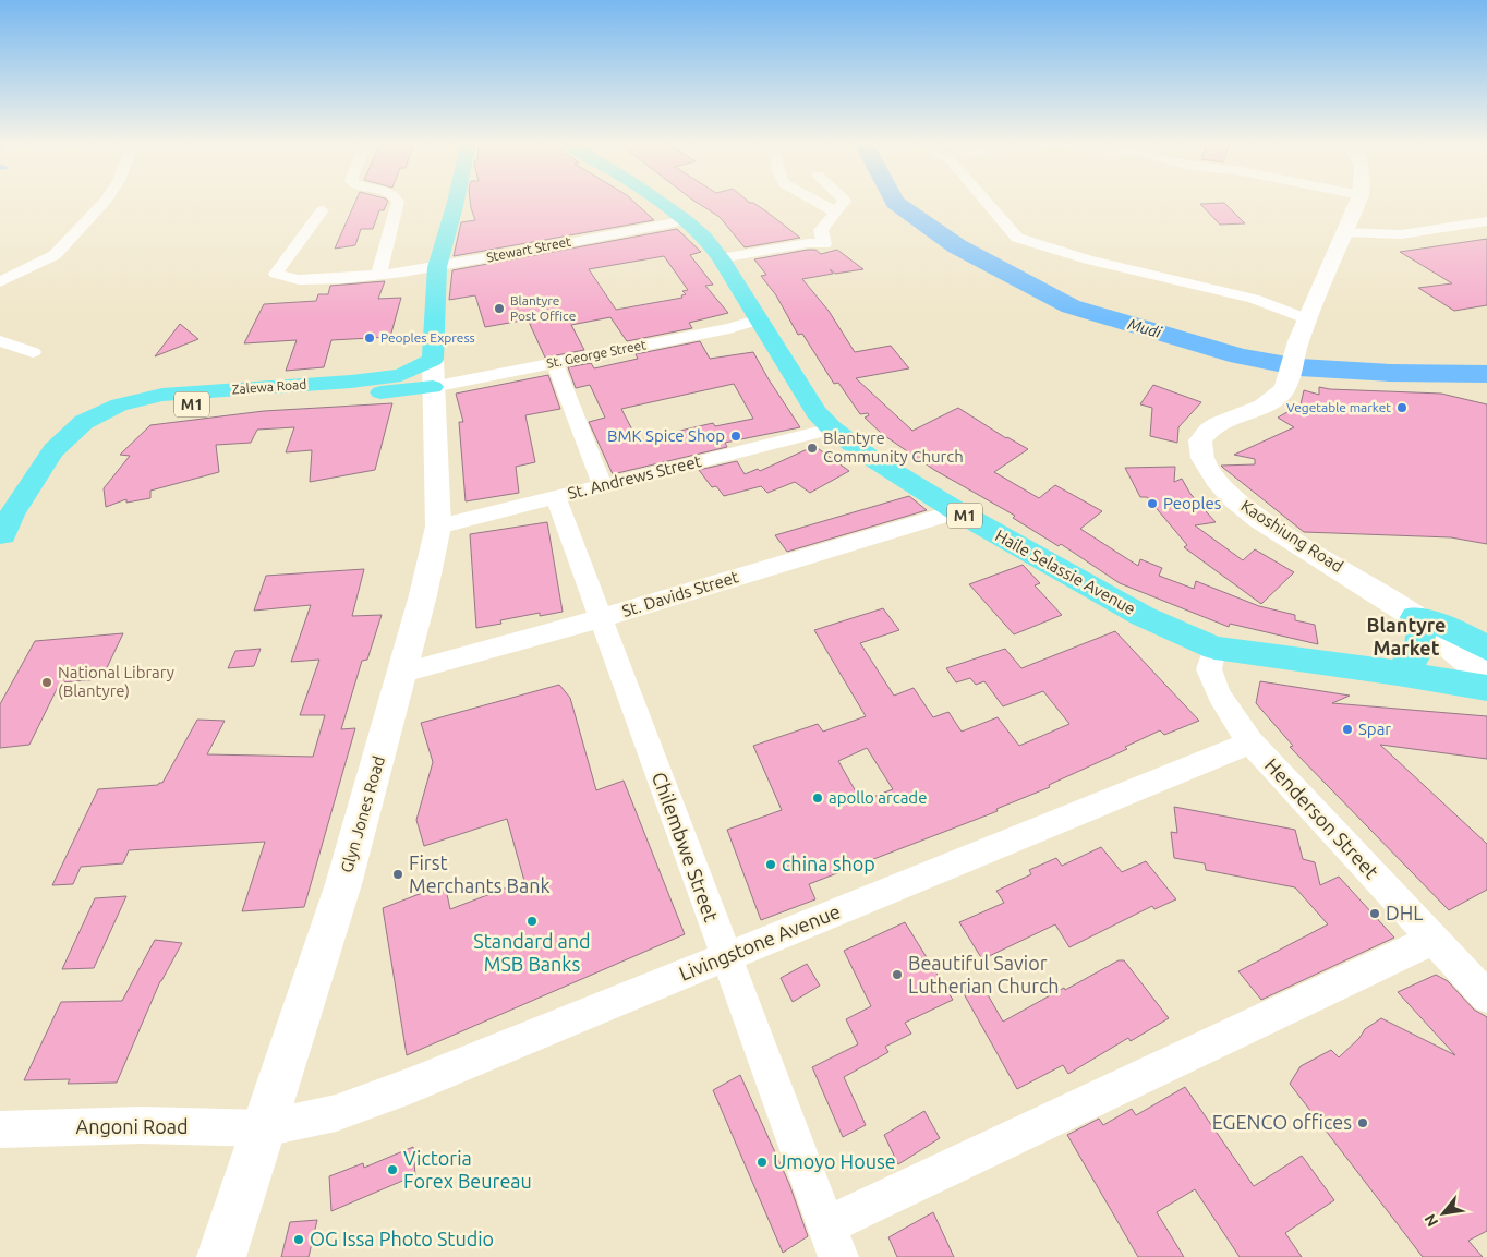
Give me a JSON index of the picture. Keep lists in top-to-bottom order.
{
  "streets": {
    "highway": ["Zalewa Road", "M1", "Haile Selassie Avenue"],
    "street": [
      "Stewart Street",
      "St. George Street",
      "St. Andrews Street",
      "Kaoshiung Road",
      "St. Davids Street",
      "Glyn Jones Road",
      "Henderson Street",
      "Chilembwe Street",
      "Livingstone Avenue",
      "Angoni Road"
    ]
  },
  "crossings": [
    ["Stewart Street", "Haile Selassie Avenue"],
    ["St. George Street", "Zalewa Road"],
    ["St. George Street", "Haile Selassie Avenue"],
    ["St. George Street", "Glyn Jones Road"],
    ["Zalewa Road", "Glyn Jones Road"],
    ["St. Andrews Street", "Haile Selassie Avenue"],
    ["St. Andrews Street", "Glyn Jones Road"],
    ["St. Andrews Street", "Chilembwe Street"],
    ["Haile Selassie Avenue", "St. Davids Street"],
    ["Haile Selassie Avenue", "Henderson Street"],
    ["St. Davids Street", "Glyn Jones Road"],
    ["St. Davids Street", "Chilembwe Street"],
    ["Glyn Jones Road", "Livingstone Avenue"],
    ["Glyn Jones Road", "Angoni Road"],
    ["Henderson Street", "Livingstone Avenue"],
    ["Chilembwe Street", "Livingstone Avenue"],
    ["Livingstone Avenue", "Angoni Road"]
  ],
  "districts": ["Blantyre Market"],
  "water": ["Mudi"],
  "places": [
    "Blantyre Post Office",
    "Peoples Express",
    "Vegetable market",
    "BMK Spice Shop",
    "Blantyre Community Church",
    "Peoples",
    "National Library (Blantyre)",
    "Spar",
    "apollo arcade",
    "china shop",
    "First Merchants Bank",
    "DHL",
    "Standard and MSB Banks",
    "Beautiful Savior Lutherian Church",
    "EGENCO offices",
    "Umoyo House",
    "Victoria Forex Beureau",
    "OG Issa Photo Studio"
  ],
  "north": "bottom left"
}
